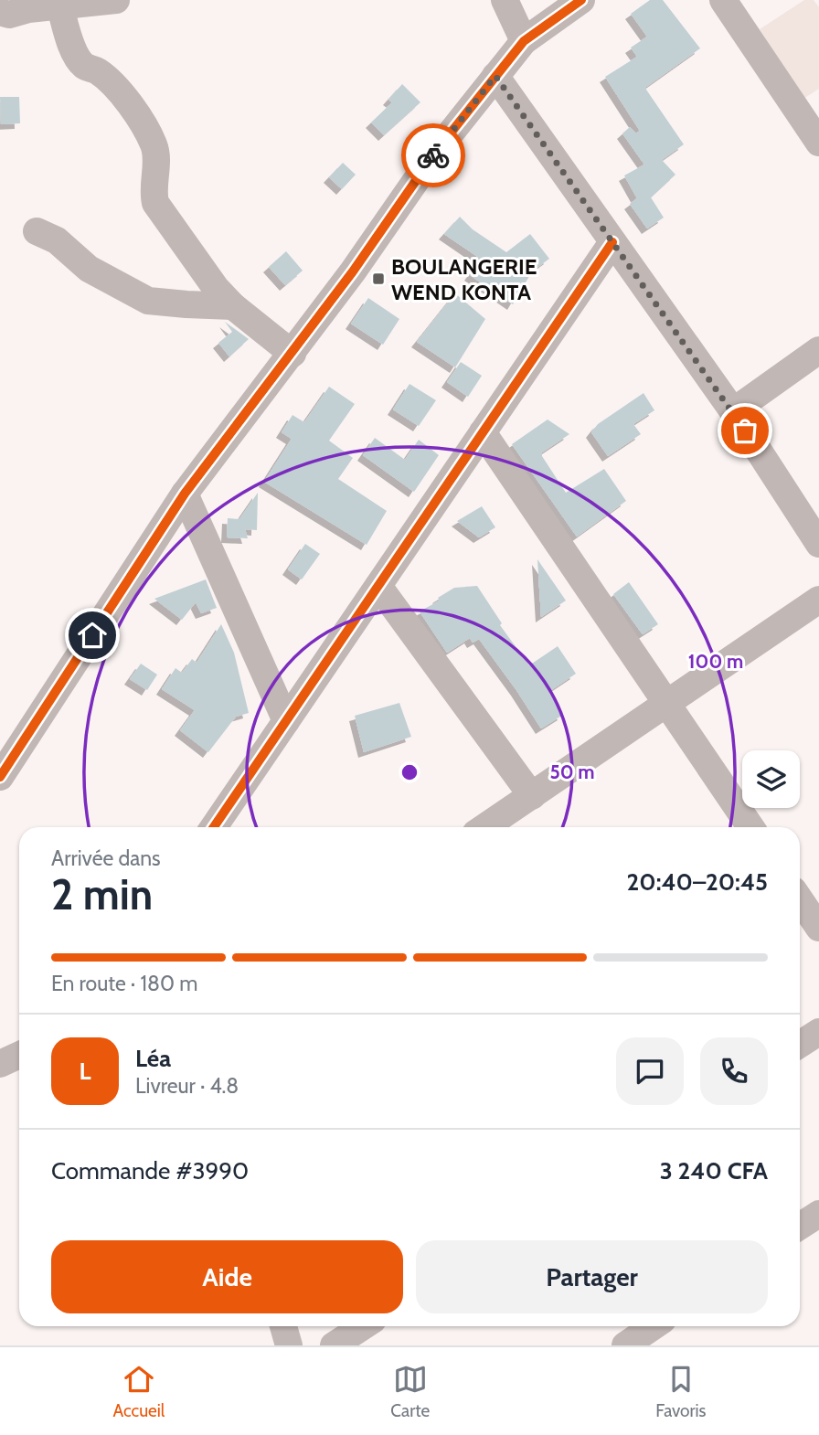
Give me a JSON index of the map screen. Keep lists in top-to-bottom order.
{
  "places": {
    "transit": ["BOULANGERIE WEND KONTA"]
  },
  "page": {
    "heading": ["2 min", "Arrivée dans", "20:40–20:45"],
    "panel": [
      "Léa",
      "Livreur · 4.8",
      "Commande #3990",
      "3 240 CFA"
    ],
    "bar": "En route · 180 m",
    "round": "L",
    "buttons": ["Aide", "Partager"],
    "tabs": ["Accueil", "Carte", "Favoris"]
  },
  "rings": ["100 m", "50 m"]
}
